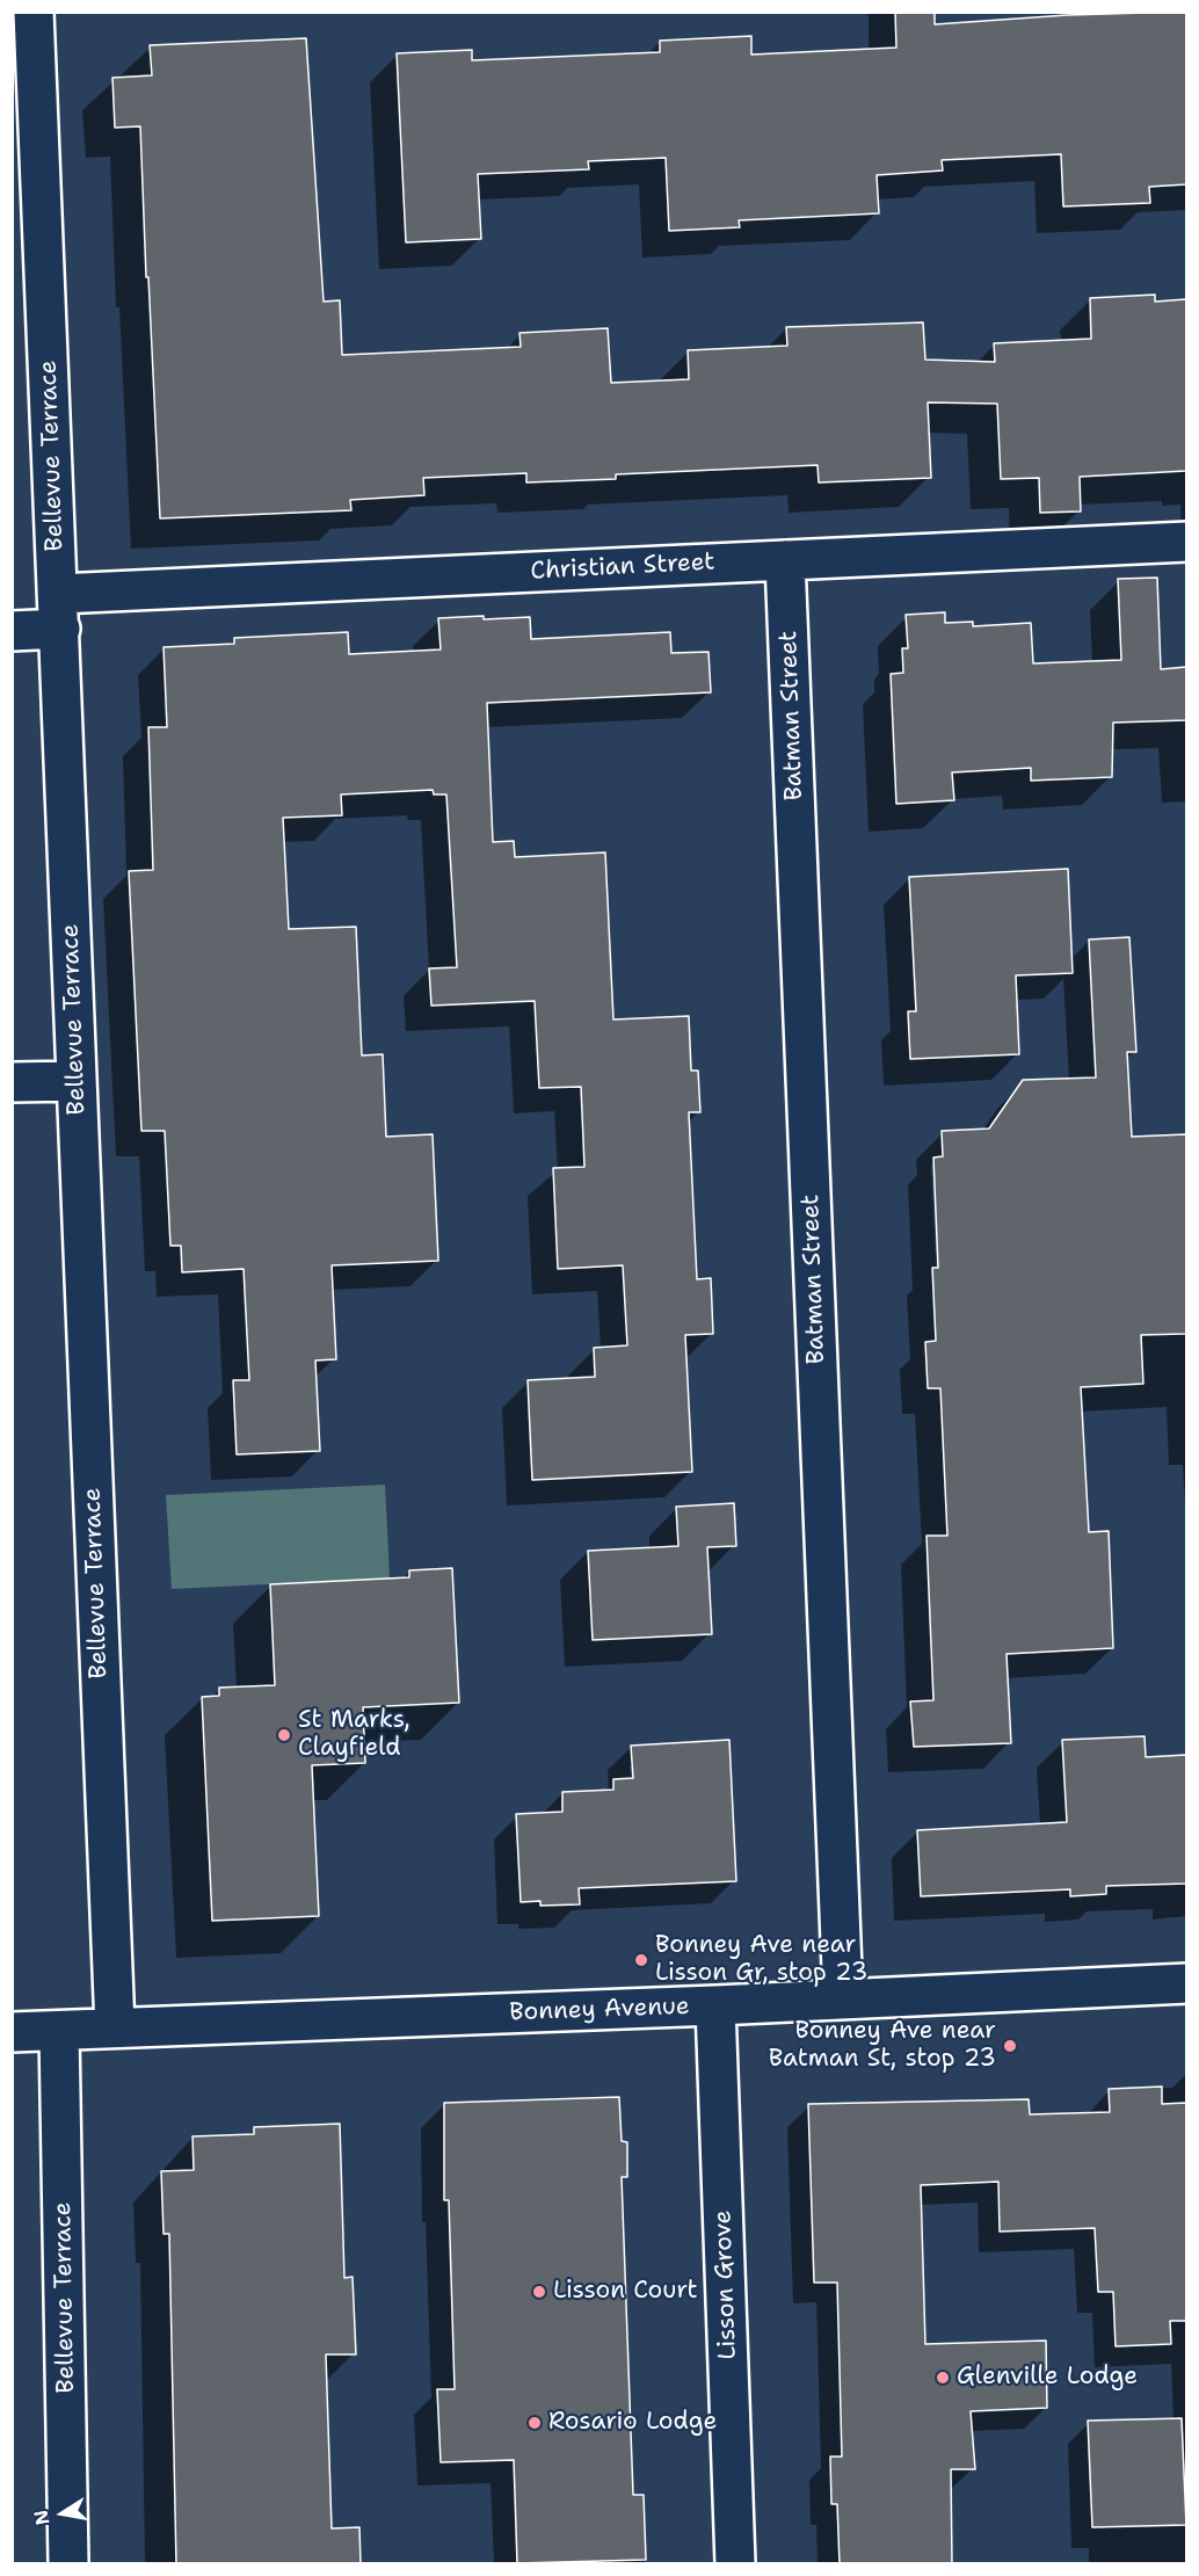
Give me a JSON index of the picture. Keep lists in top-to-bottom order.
{
  "streets": {
    "street": [
      "Bellevue Terrace",
      "Christian Street",
      "Batman Street",
      "Bonney Avenue",
      "Lisson Grove"
    ]
  },
  "crossings": [
    ["Bellevue Terrace", "Christian Street"],
    ["Bellevue Terrace", "Bonney Avenue"],
    ["Christian Street", "Batman Street"],
    ["Batman Street", "Bonney Avenue"],
    ["Bonney Avenue", "Lisson Grove"]
  ],
  "places": [
    "St Marks, Clayfield",
    "Bonney Ave near Lisson Gr, stop 23",
    "Bonney Ave near Batman St, stop 23",
    "Lisson Court",
    "Glenville Lodge",
    "Rosario Lodge"
  ],
  "north": "left"
}
